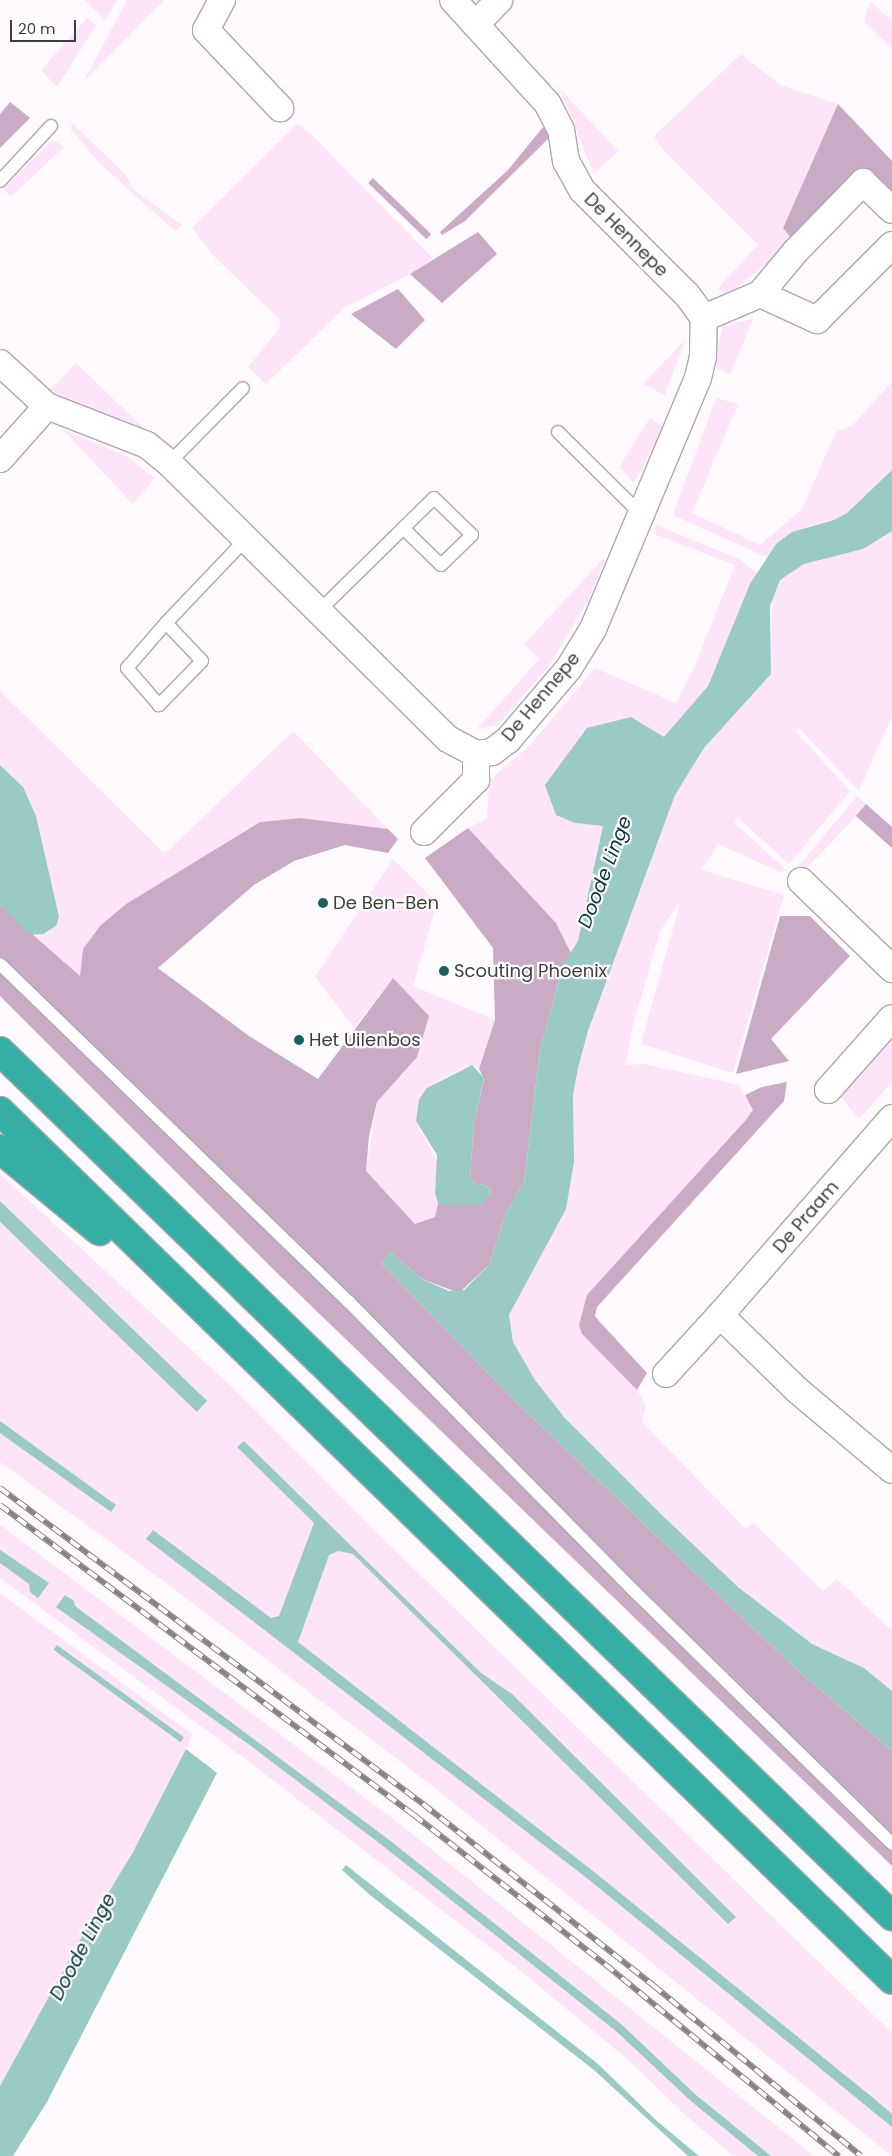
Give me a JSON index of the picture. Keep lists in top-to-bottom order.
{
  "streets": {
    "street": ["De Hennepe", "De Praam"]
  },
  "water": ["Doode Linge"],
  "places": ["De Ben-Ben", "Scouting Phoenix", "Het Uilenbos"],
  "scale_bar": "20 m"
}
